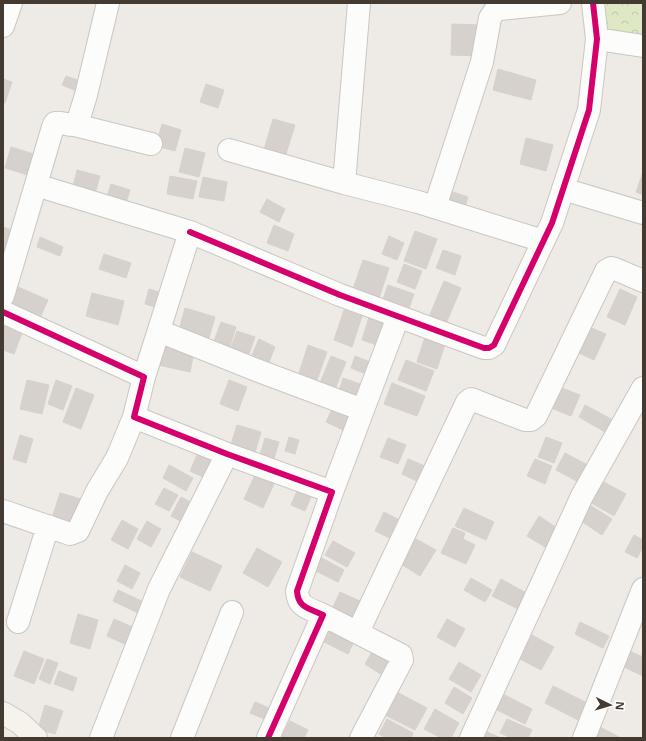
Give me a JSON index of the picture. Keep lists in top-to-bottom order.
{
  "north": "right"
}
